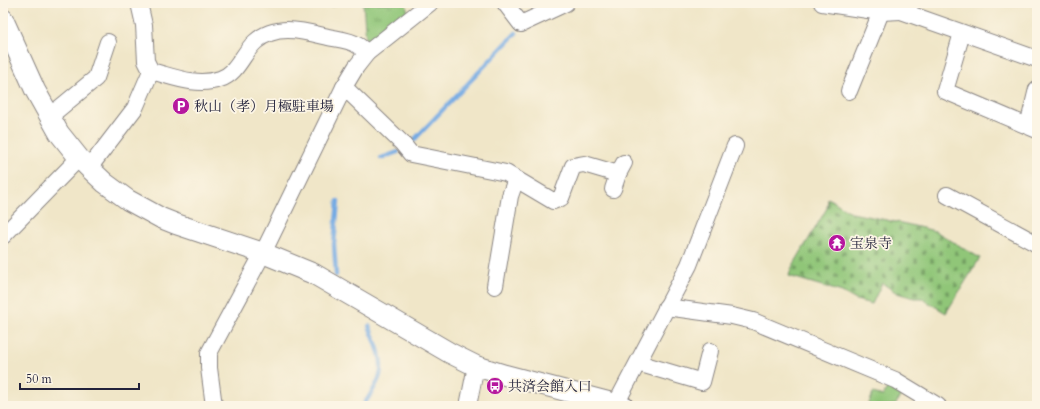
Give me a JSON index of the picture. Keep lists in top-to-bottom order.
{
  "places": {
    "parking": ["秋山（孝）月極駐車場"],
    "temple": ["宝泉寺"],
    "bus stop": ["共済会館入口"]
  },
  "scale_bar": "50 m"
}
